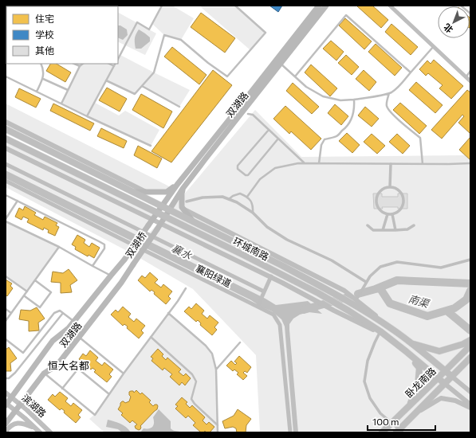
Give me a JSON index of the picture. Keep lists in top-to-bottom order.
{
  "streets": {
    "highway": ["环城南路", "卧龙南路"],
    "main road": ["双湖路", "双湖桥"],
    "street": ["襄阳绿道", "滨湖路"]
  },
  "crossings": [
    ["双湖路", "双湖桥"],
    ["双湖路", "环城南路"],
    ["双湖路", "滨湖路"],
    ["双湖桥", "环城南路"],
    ["环城南路", "卧龙南路"]
  ],
  "districts": ["恒大名都"],
  "water": ["襄水", "南渠"],
  "legend": ["住宅", "学校", "其他"],
  "scale_bar": "100 m",
  "north": "bottom left"
}
